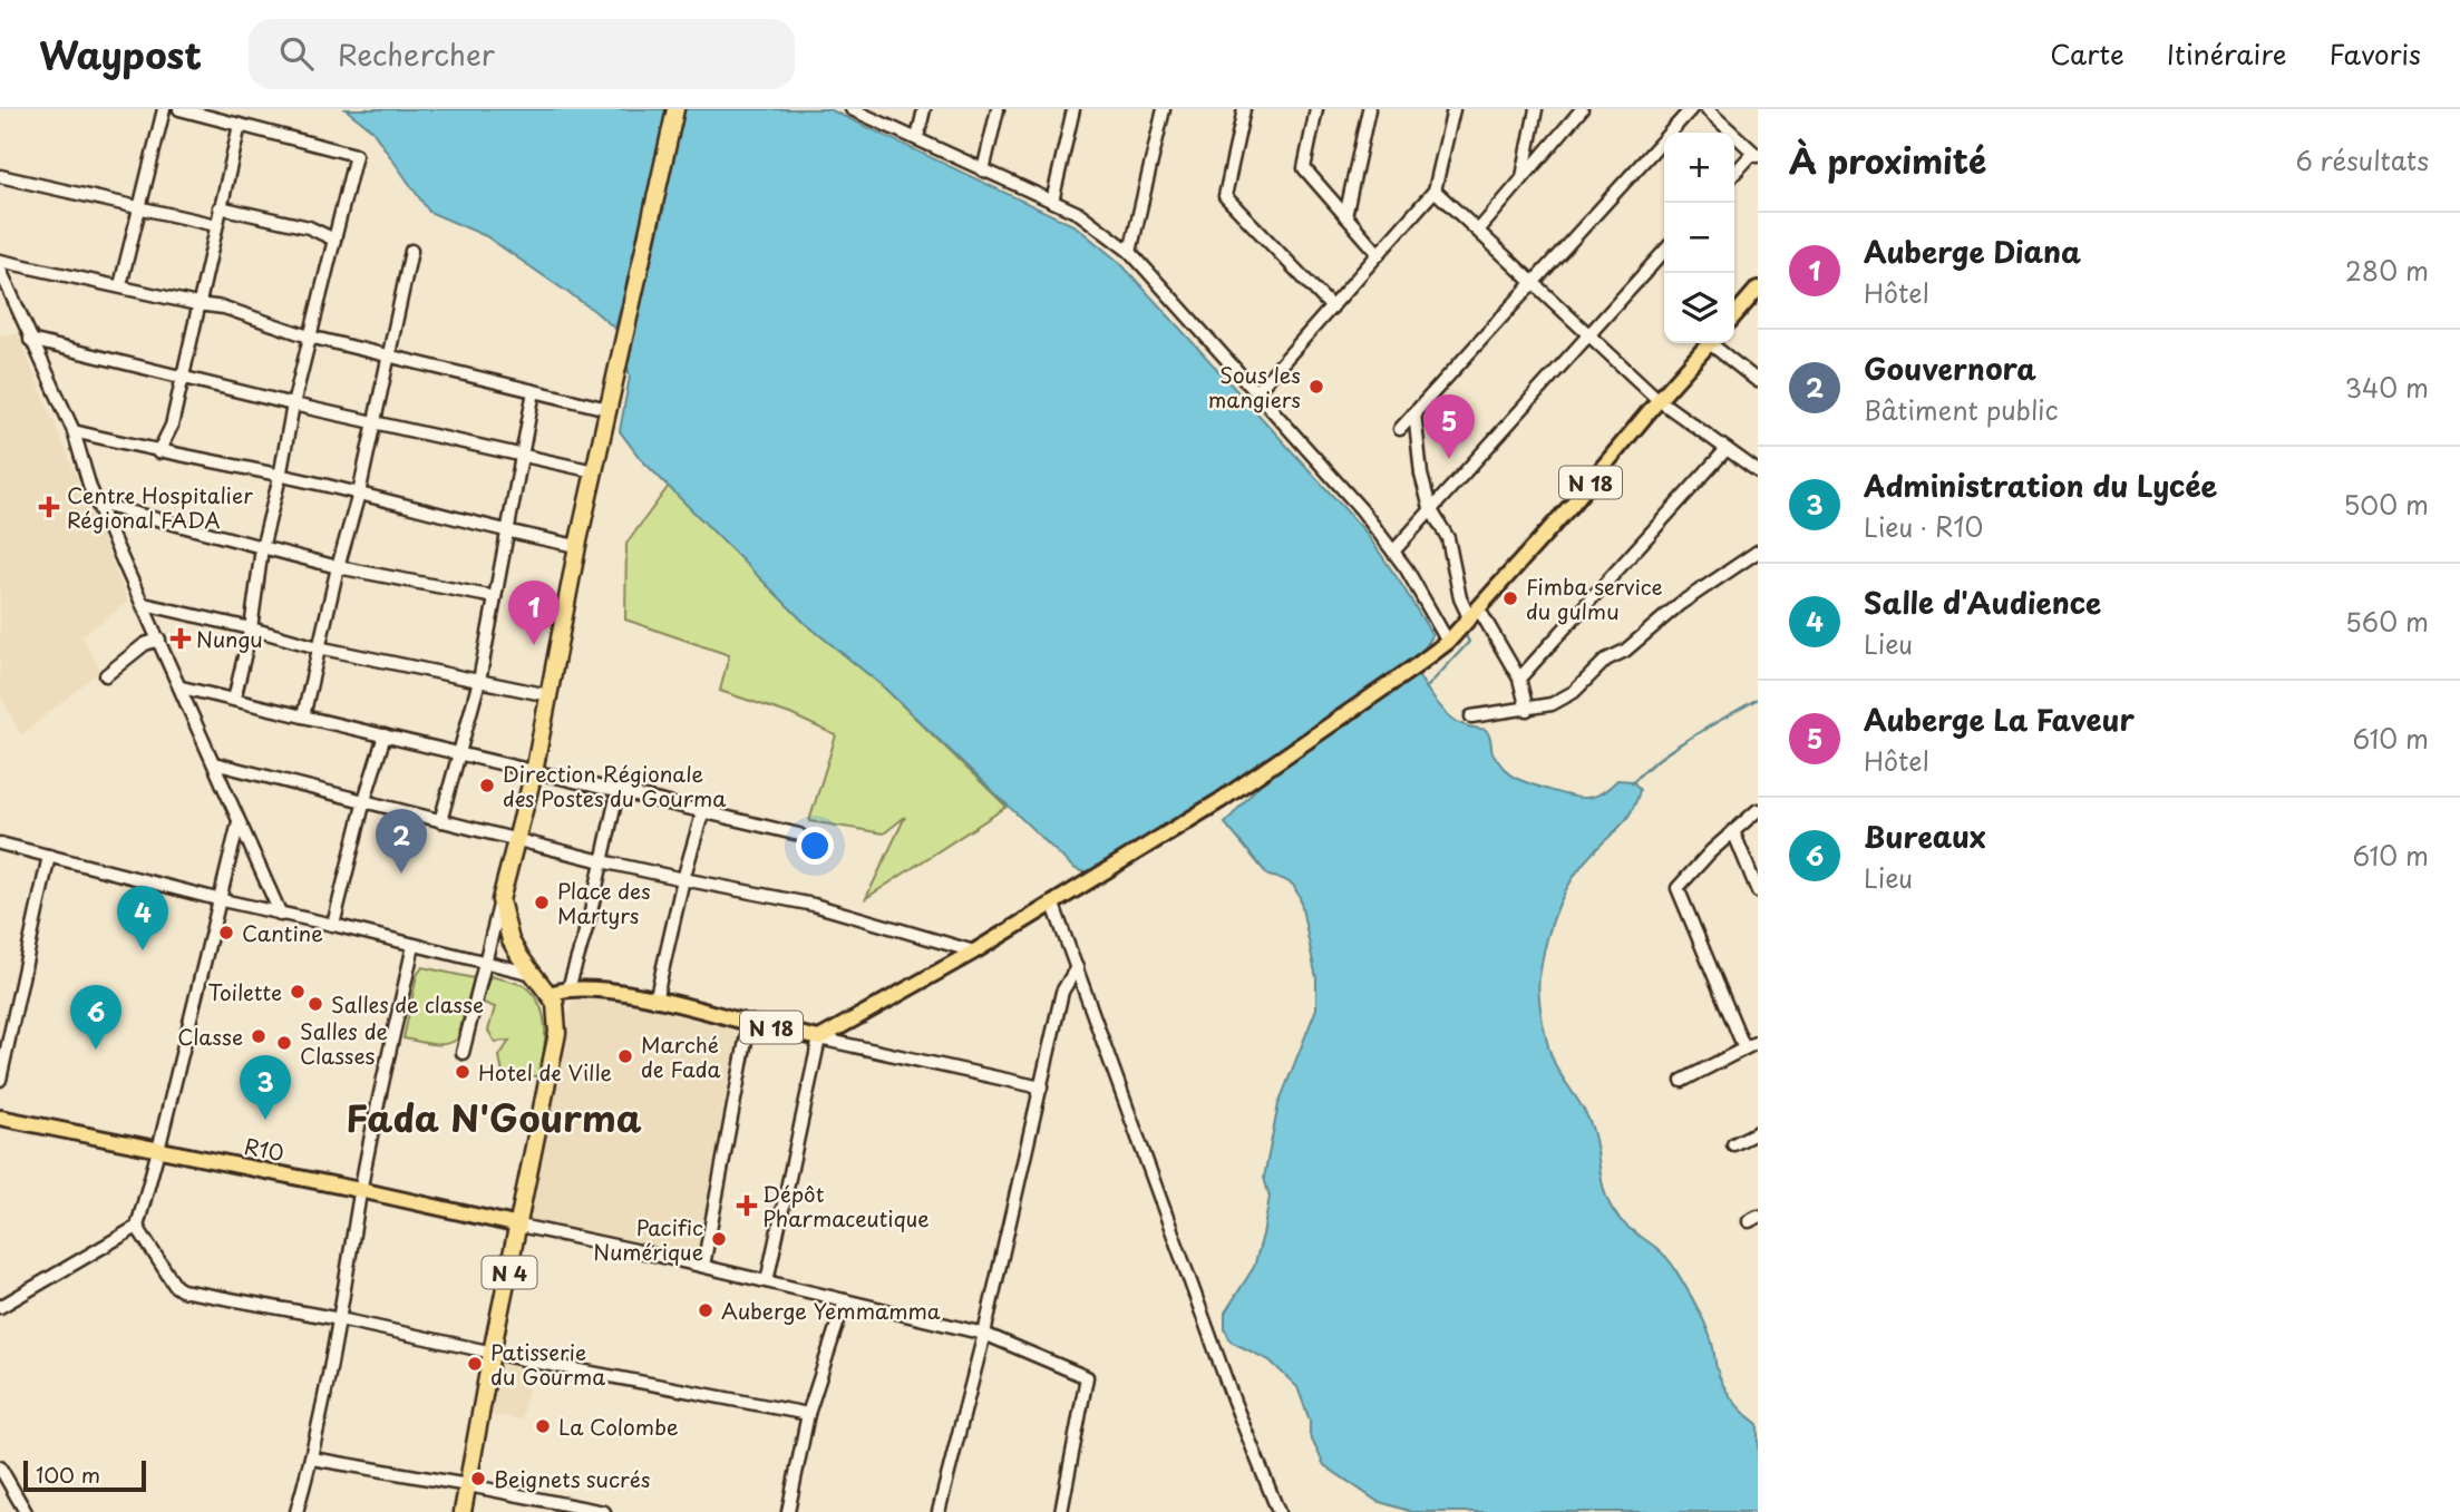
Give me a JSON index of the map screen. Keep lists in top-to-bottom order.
{
  "streets": {
    "highway": ["N 4"],
    "main road": ["N 18", "R10"]
  },
  "crossings": [
    ["N 18", "N 4"],
    ["R10", "N 4"]
  ],
  "districts": ["Fada N'Gourma"],
  "places": {
    "other": [
      "Sous les mangiers",
      "Fimba service du gulmu",
      "Direction Régionale des Postes du Gourma",
      "Place des Martyrs",
      "Cantine",
      "Toilette",
      "Salles de classe",
      "Classe",
      "Salles de Classes",
      "Marché de Fada",
      "Hotel de Ville",
      "Pacific Numérique",
      "Auberge Yemmamma",
      "Patisserie du Gourma",
      "La Colombe",
      "Beignets sucrés"
    ],
    "health": ["Centre Hospitalier Régional FADA", "Nungu", "Dépôt Pharmaceutique"]
  },
  "scale_bar": "100 m",
  "page": {
    "header": "Waypost",
    "search": "Rechercher",
    "nav": ["Carte", "Itinéraire", "Favoris"],
    "heading": ["À proximité", "6 résultats"],
    "map_buttons": ["+", "−"],
    "list": [
      {
        "mark": "1",
        "name": "Auberge Diana",
        "note": "Hôtel",
        "value": "280 m"
      },
      {
        "mark": "2",
        "name": "Gouvernora",
        "note": "Bâtiment public",
        "value": "340 m"
      },
      {
        "mark": "3",
        "name": "Administration du Lycée",
        "note": "Lieu · R10",
        "value": "500 m"
      },
      {
        "mark": "4",
        "name": "Salle d'Audience",
        "note": "Lieu",
        "value": "560 m"
      },
      {
        "mark": "5",
        "name": "Auberge La Faveur",
        "note": "Hôtel",
        "value": "610 m"
      },
      {
        "mark": "6",
        "name": "Bureaux",
        "note": "Lieu",
        "value": "610 m"
      }
    ],
    "pins": [
      "5",
      "1",
      "2",
      "4",
      "6",
      "3"
    ],
    "scale": "100 m"
  }
}
